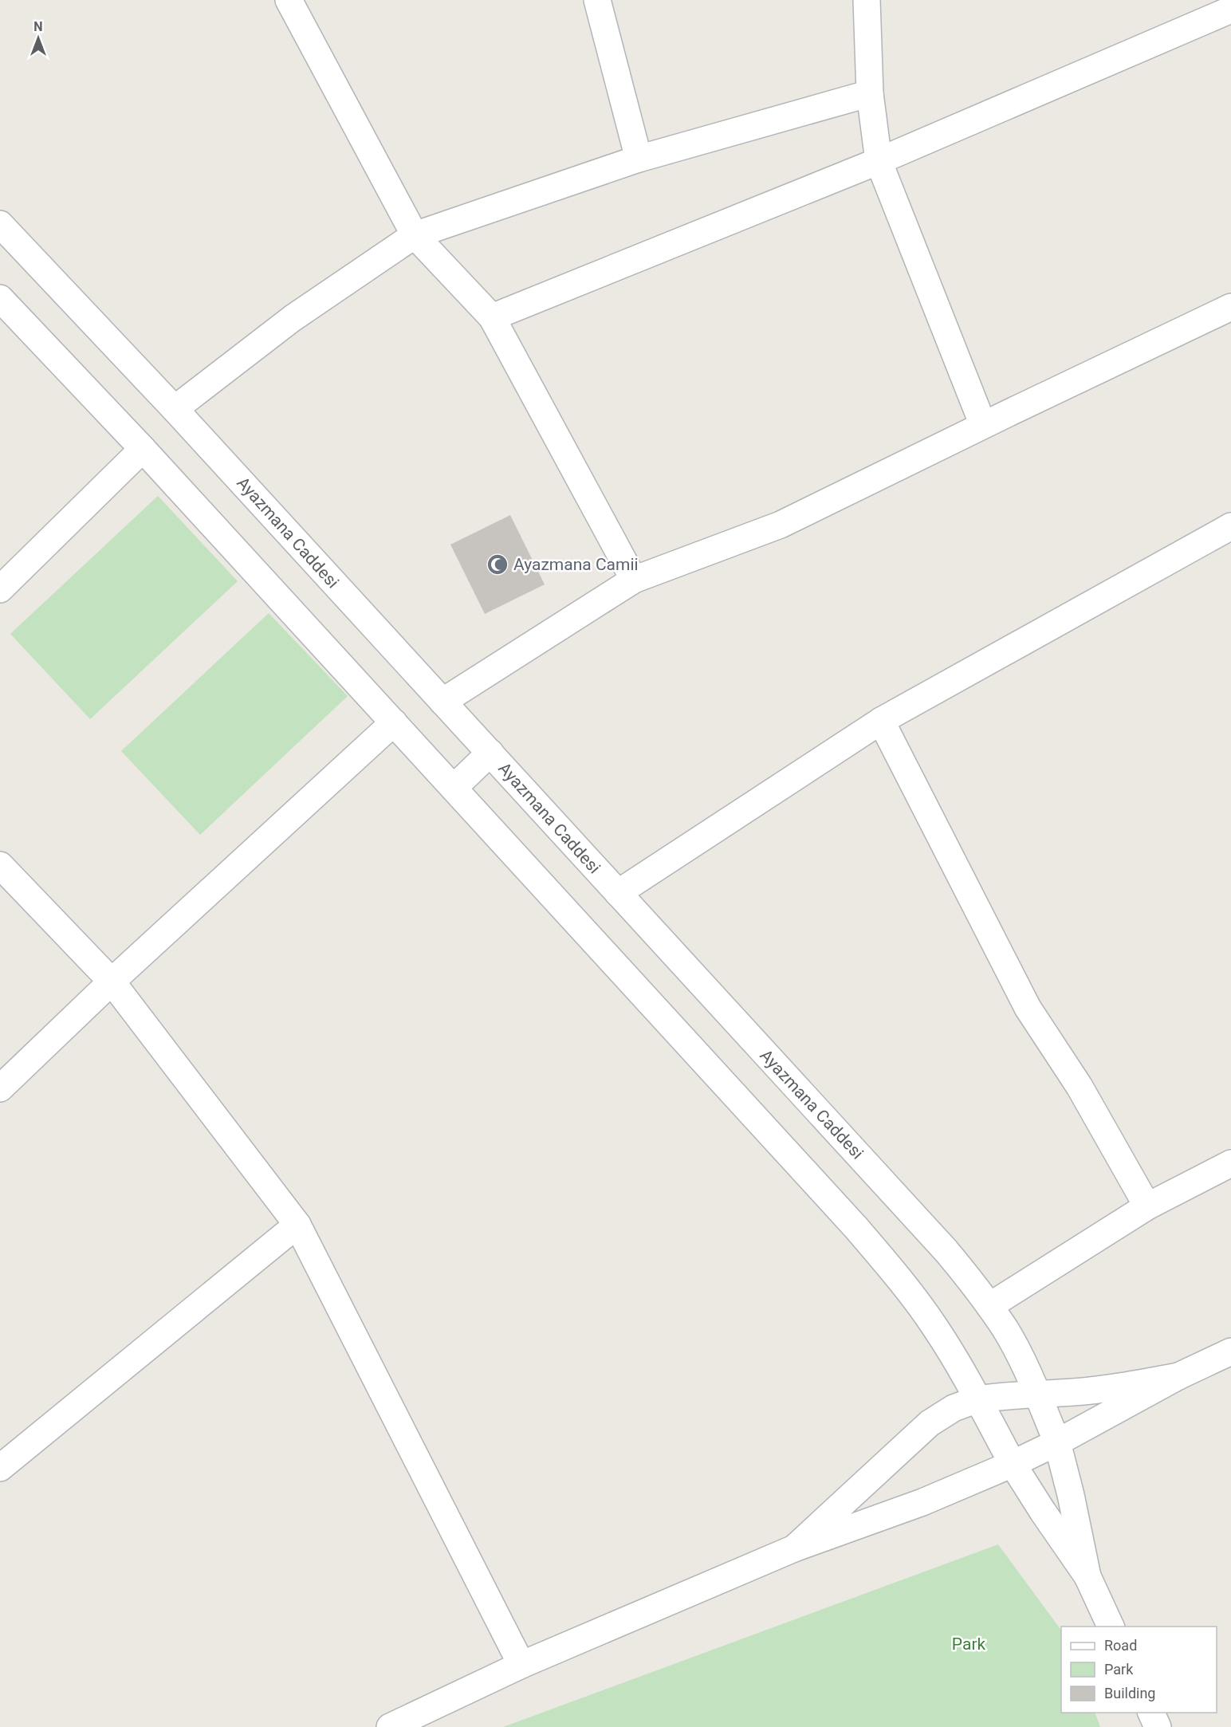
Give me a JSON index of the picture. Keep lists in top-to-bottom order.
{
  "streets": {
    "street": ["Ayazmana Caddesi"]
  },
  "parks": ["Park"],
  "places": {
    "mosque": ["Ayazmana Camii"]
  },
  "legend": ["Road", "Park", "Building"],
  "north": "top"
}
